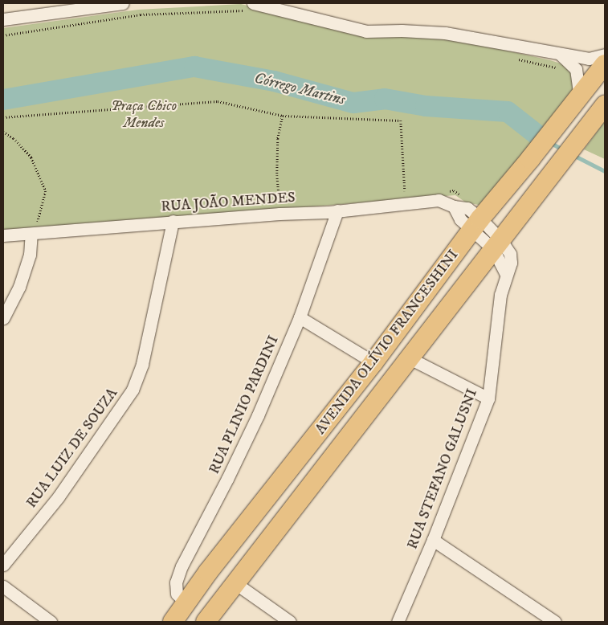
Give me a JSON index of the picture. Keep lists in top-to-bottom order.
{
  "streets": {
    "main road": ["AVENIDA OLÍVIO FRANCESHINI"],
    "street": [
      "RUA JOÃO MENDES",
      "RUA PLINIO PARDINI",
      "RUA LUIZ DE SOUZA",
      "RUA STEFANO GALUSNI"
    ]
  },
  "crossings": [
    ["RUA JOÃO MENDES", "AVENIDA OLÍVIO FRANCESHINI"],
    ["RUA JOÃO MENDES", "RUA PLINIO PARDINI"],
    ["RUA JOÃO MENDES", "RUA LUIZ DE SOUZA"],
    ["RUA JOÃO MENDES", "RUA STEFANO GALUSNI"],
    ["AVENIDA OLÍVIO FRANCESHINI", "RUA PLINIO PARDINI"],
    ["AVENIDA OLÍVIO FRANCESHINI", "RUA STEFANO GALUSNI"]
  ],
  "water": ["Córrego Martins"],
  "parks": ["Praça Chico Mendes"]
}
